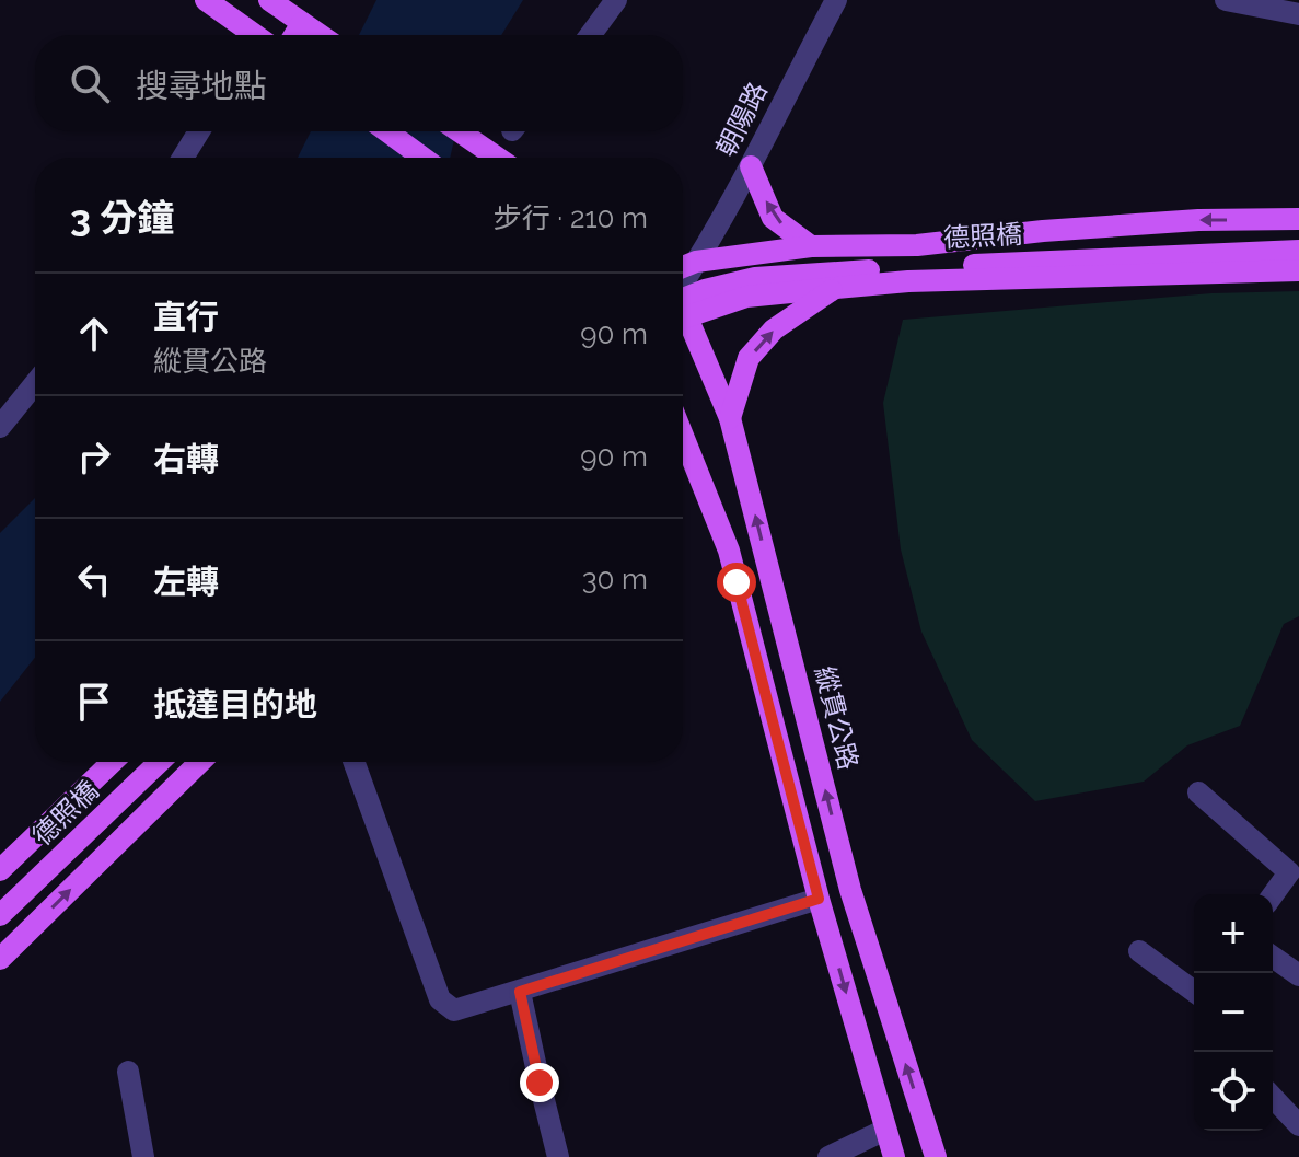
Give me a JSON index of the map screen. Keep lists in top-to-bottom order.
{
  "streets": {
    "main road": ["德照橋", "縱貫公路"],
    "street": ["朝陽路"]
  },
  "page": {
    "search": "搜尋地點",
    "heading": ["3 分鐘", "步行 · 210 m"],
    "list": [
      ["直行", "縱貫公路", "90 m"],
      ["右轉", "90 m"],
      ["左轉", "30 m"],
      "抵達目的地"
    ],
    "map_buttons": ["+", "−"]
  }
}
